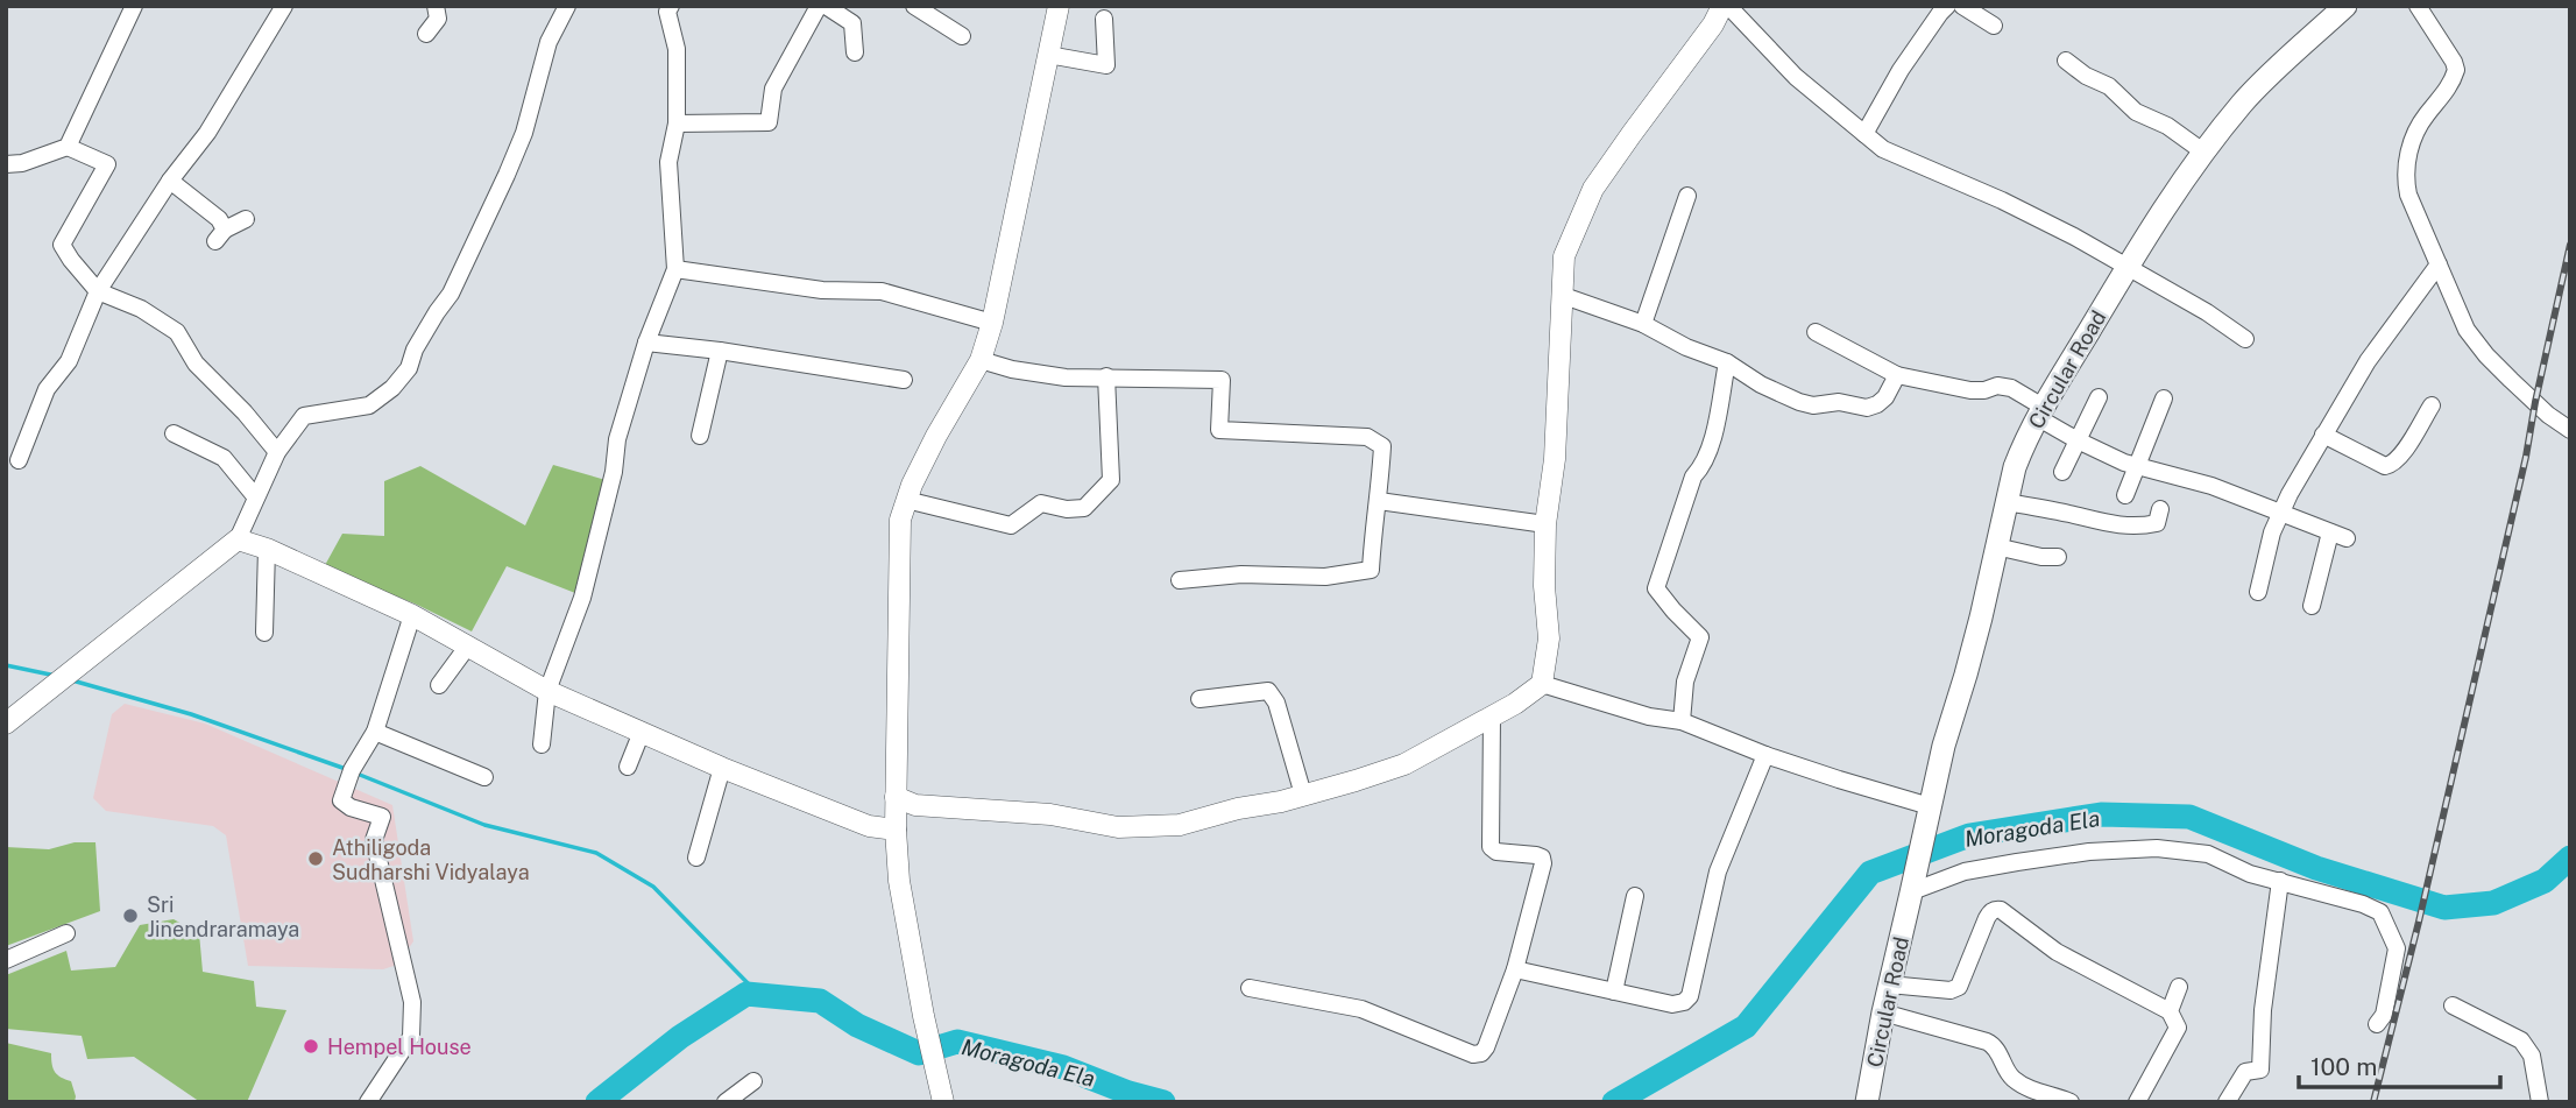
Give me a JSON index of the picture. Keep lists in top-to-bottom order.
{
  "streets": {
    "main road": ["Circular Road"]
  },
  "water": ["Moragoda Ela"],
  "places": ["Athiligoda Sudharshi Vidyalaya", "Sri Jinendraramaya", "Hempel House"],
  "scale_bar": "100 m"
}
